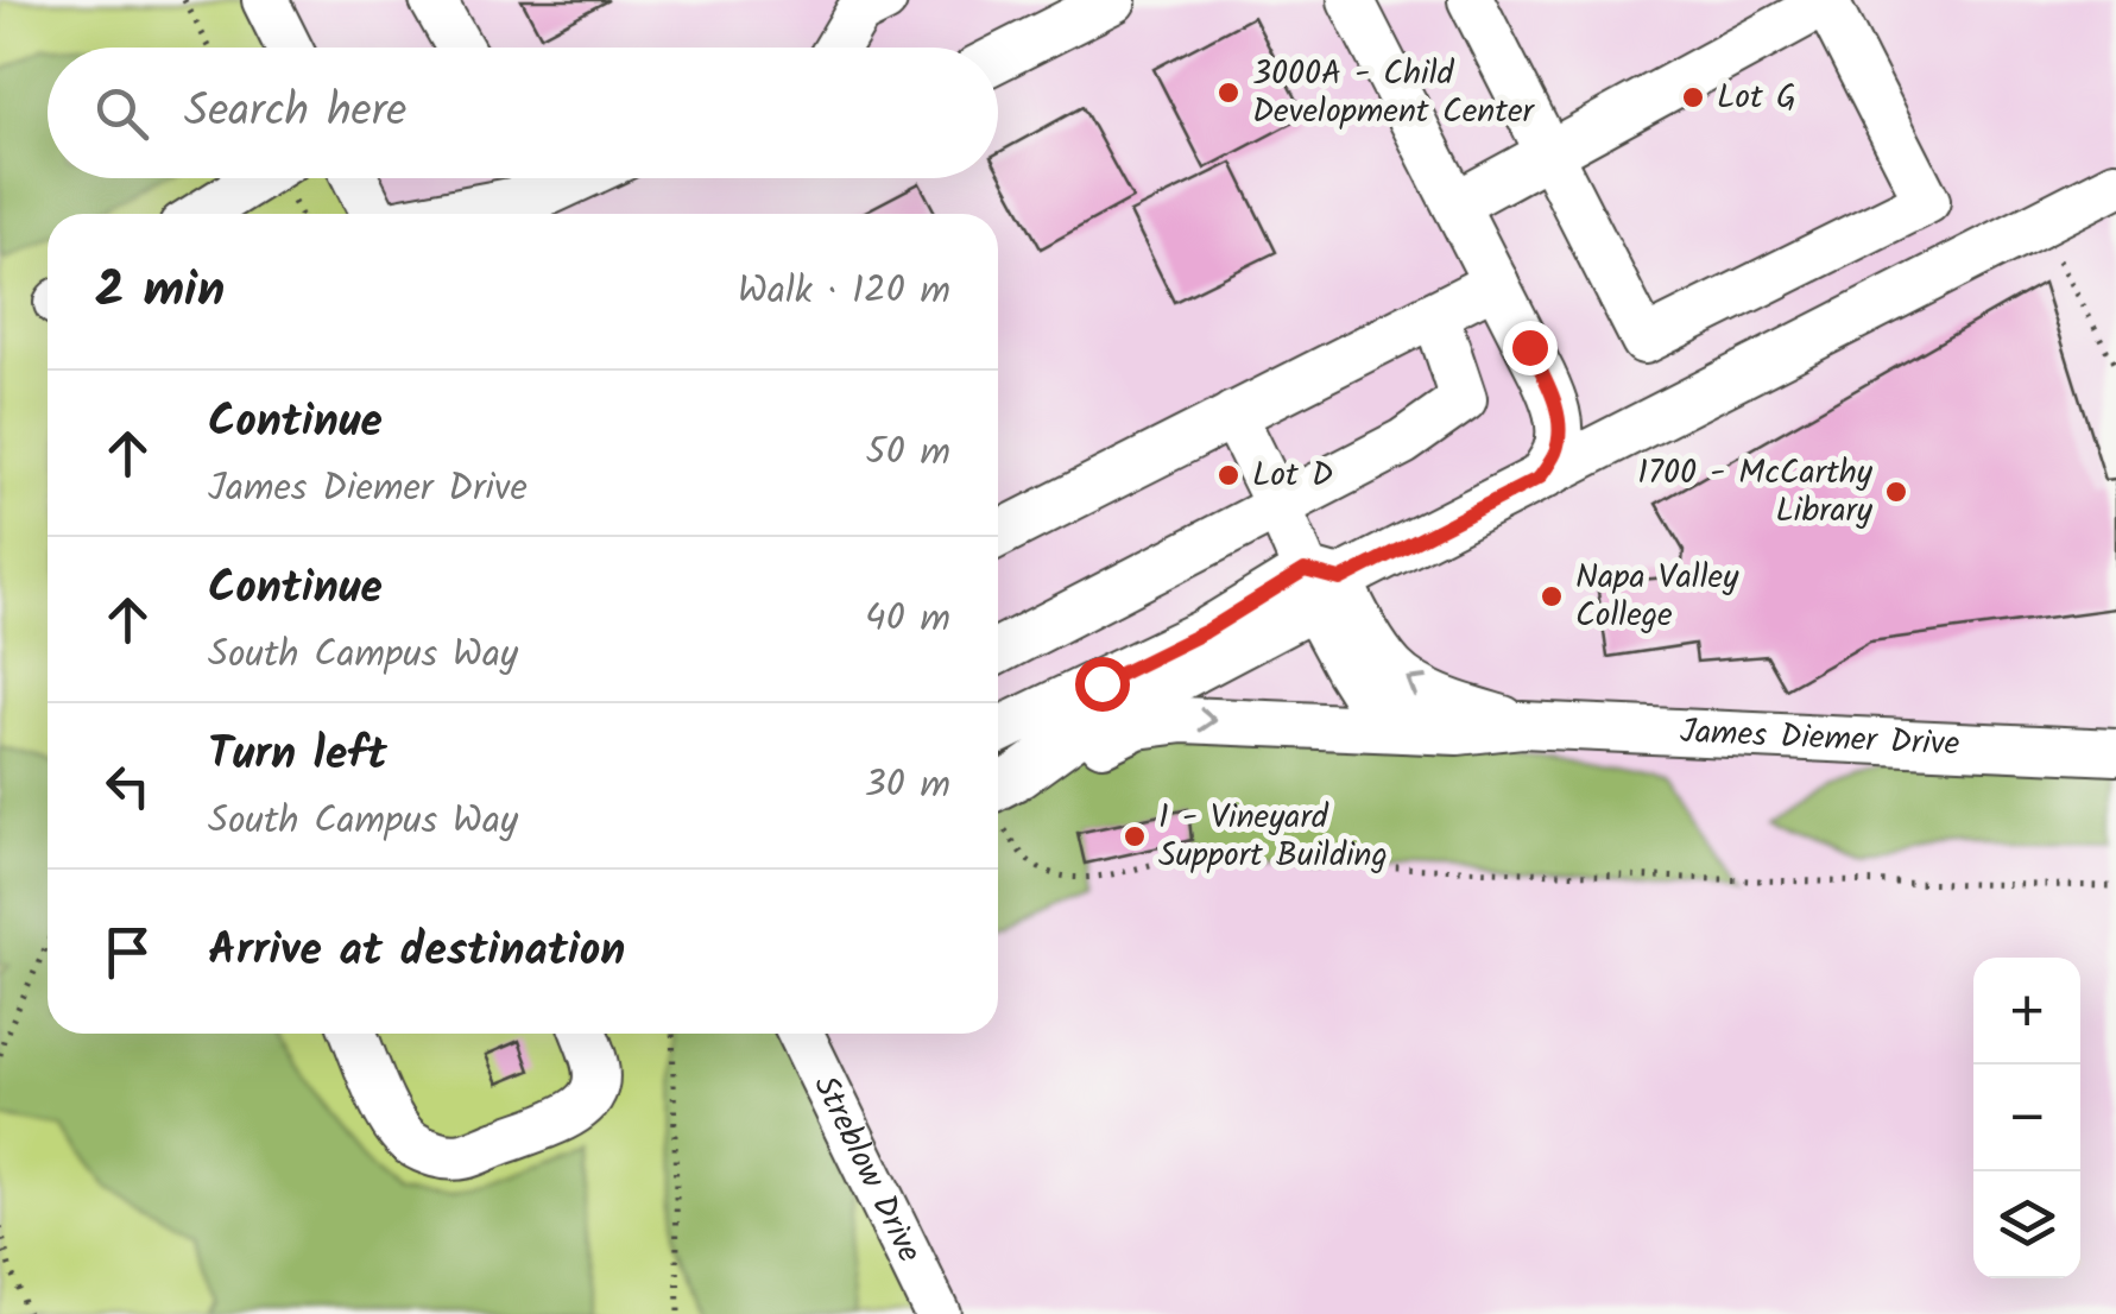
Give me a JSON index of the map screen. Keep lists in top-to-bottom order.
{
  "streets": {
    "street": ["James Diemer Drive", "Streblow Drive"]
  },
  "places": [
    "3000A - Child Development Center",
    "Lot G",
    "Lot D",
    "1700 - McCarthy Library",
    "Napa Valley College",
    "1 - Vineyard Support Building"
  ],
  "page": {
    "search": "Search here",
    "heading": ["2 min", "Walk · 120 m"],
    "list": [
      ["Continue", "James Diemer Drive", "50 m"],
      ["Continue", "South Campus Way", "40 m"],
      ["Turn left", "South Campus Way", "30 m"],
      "Arrive at destination"
    ],
    "map_buttons": ["+", "−"]
  }
}
